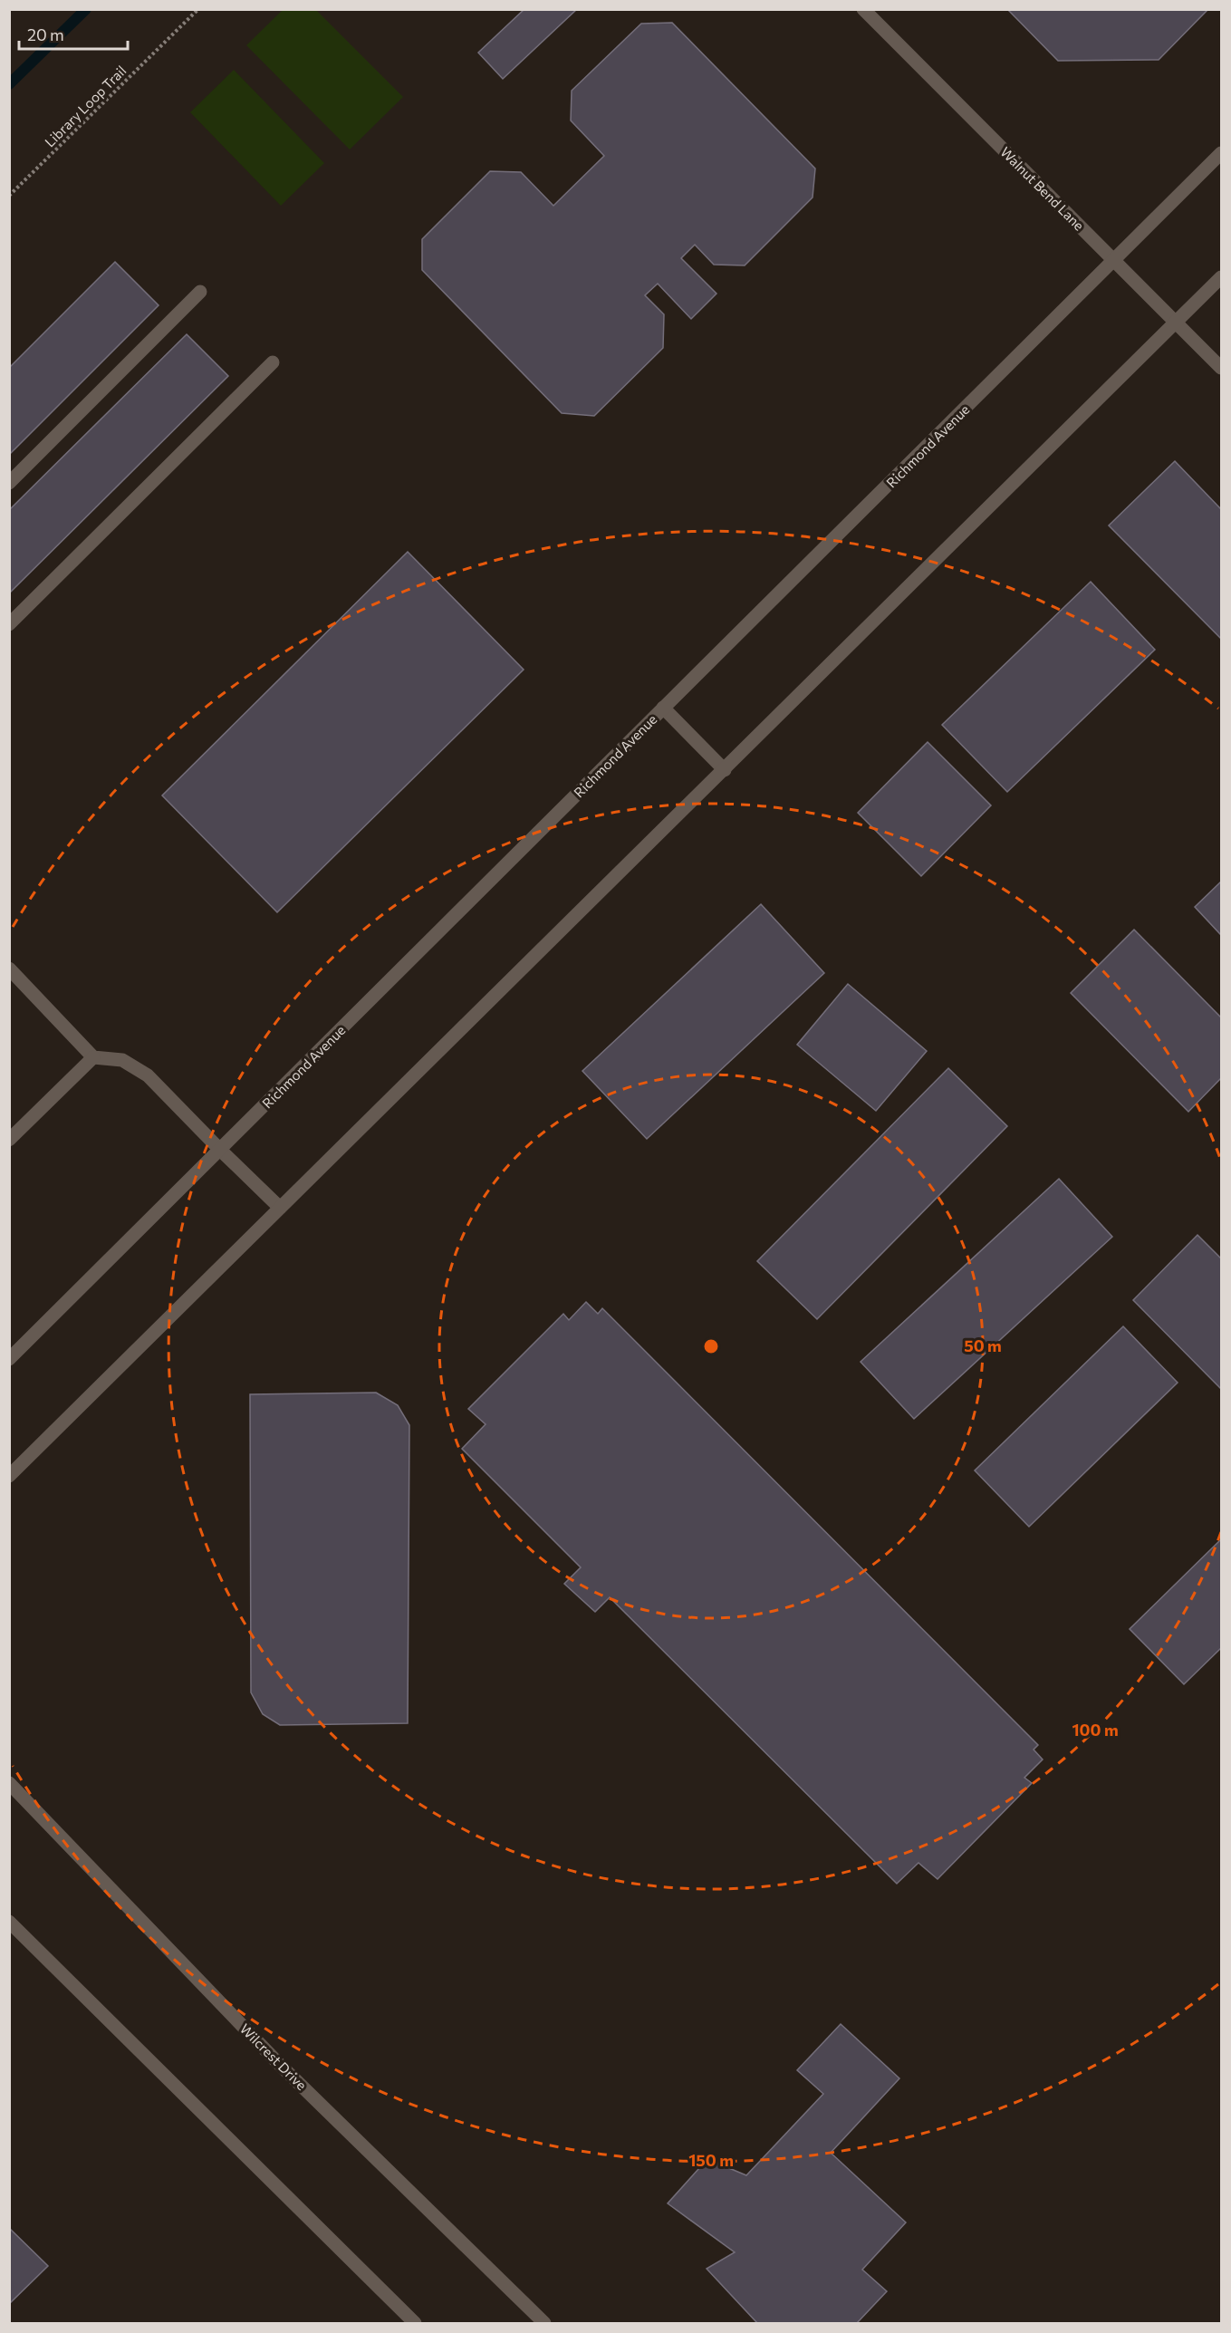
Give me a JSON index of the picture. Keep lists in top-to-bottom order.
{
  "streets": {
    "main road": ["Walnut Bend Lane", "Richmond Avenue", "Wilcrest Drive"],
    "path": ["Library Loop Trail"]
  },
  "crossings": [
    ["Walnut Bend Lane", "Richmond Avenue"]
  ],
  "scale_bar": "20 m",
  "rings": ["50 m", "100 m", "150 m"]
}
